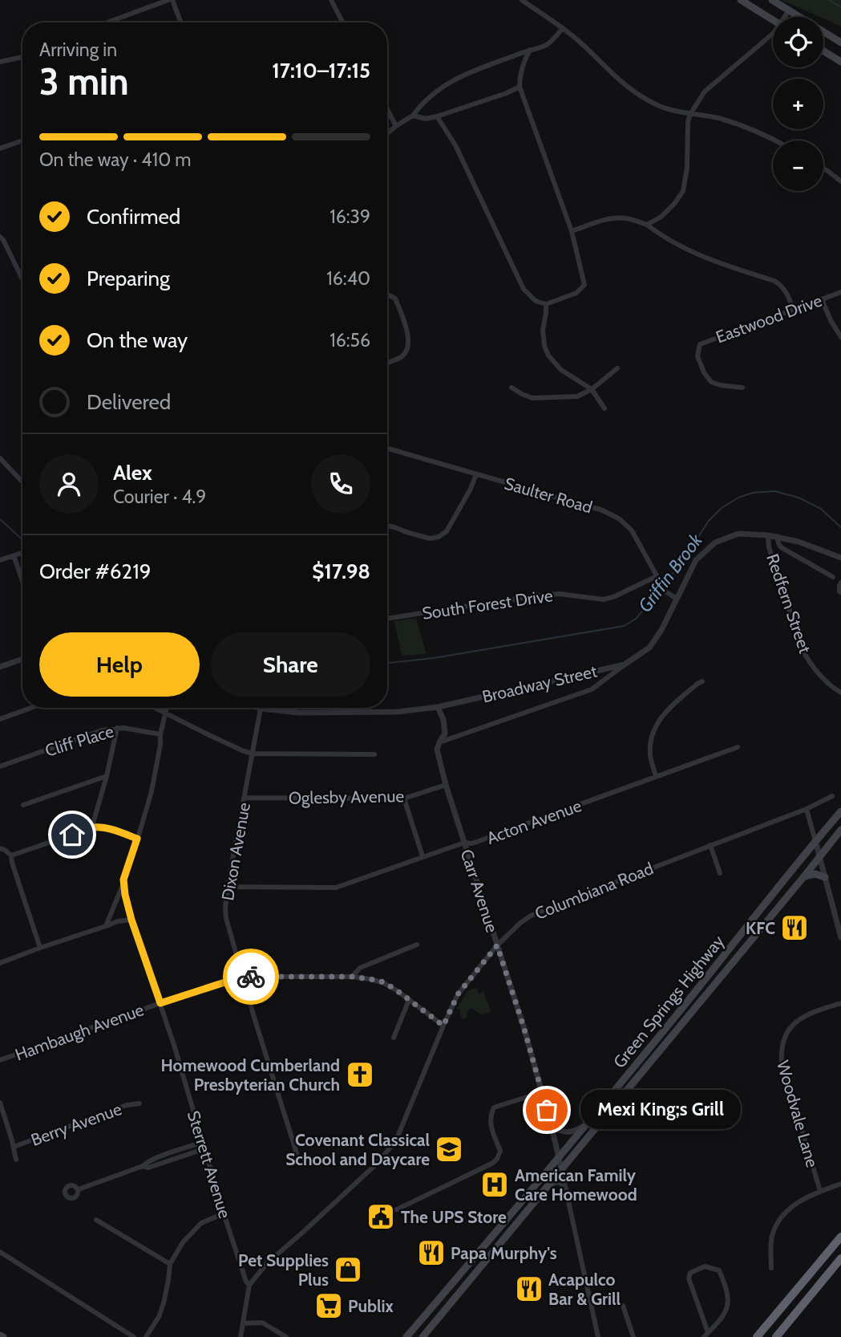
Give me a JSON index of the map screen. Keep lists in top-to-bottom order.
{
  "streets": {
    "main road": ["Green Springs Highway"],
    "street": [
      "Eastwood Drive",
      "Saulter Road",
      "Redfern Street",
      "South Forest Drive",
      "Broadway Street",
      "Cliff Place",
      "Oglesby Avenue",
      "Acton Avenue",
      "Dixon Avenue",
      "Carr Avenue",
      "Columbiana Road",
      "Hambaugh Avenue",
      "Woodvale Lane",
      "Berry Avenue",
      "Sterrett Avenue"
    ]
  },
  "crossings": [
    ["Saulter Road", "South Forest Drive"],
    ["Saulter Road", "Broadway Street"],
    ["Redfern Street", "Broadway Street"],
    ["Broadway Street", "Dixon Avenue"],
    ["Broadway Street", "Carr Avenue"],
    ["Oglesby Avenue", "Dixon Avenue"],
    ["Oglesby Avenue", "Carr Avenue"],
    ["Acton Avenue", "Dixon Avenue"],
    ["Acton Avenue", "Carr Avenue"],
    ["Dixon Avenue", "Hambaugh Avenue"],
    ["Carr Avenue", "Columbiana Road"],
    ["Carr Avenue", "Green Springs Highway"],
    ["Columbiana Road", "Hambaugh Avenue"],
    ["Columbiana Road", "Sterrett Avenue"],
    ["Hambaugh Avenue", "Sterrett Avenue"]
  ],
  "water": ["Griffin Brook"],
  "places": {
    "restaurant": ["KFC", "Papa Murphy's", "Acapulco Bar & Grill"],
    "church": ["Homewood Cumberland Presbyterian Church"],
    "other": ["Mexi King;s Grill"],
    "school or university": ["Covenant Classical School and Daycare"],
    "hospital": ["American Family Care Homewood"],
    "public building": ["The UPS Store"],
    "shop": ["Pet Supplies Plus"],
    "supermarket": ["Publix"]
  },
  "page": {
    "map_buttons": ["+", "−"],
    "heading": ["3 min", "Arriving in", "17:10–17:15"],
    "panel": [
      "Alex",
      "Courier · 4.9",
      "Order #6219",
      "$17.98"
    ],
    "bar": "On the way · 410 m",
    "list": [
      ["Confirmed", "16:39"],
      ["Preparing", "16:40"],
      ["On the way", "16:56"],
      "Delivered"
    ],
    "buttons": ["Help", "Share"],
    "bubble": "Mexi King;s Grill"
  }
}
